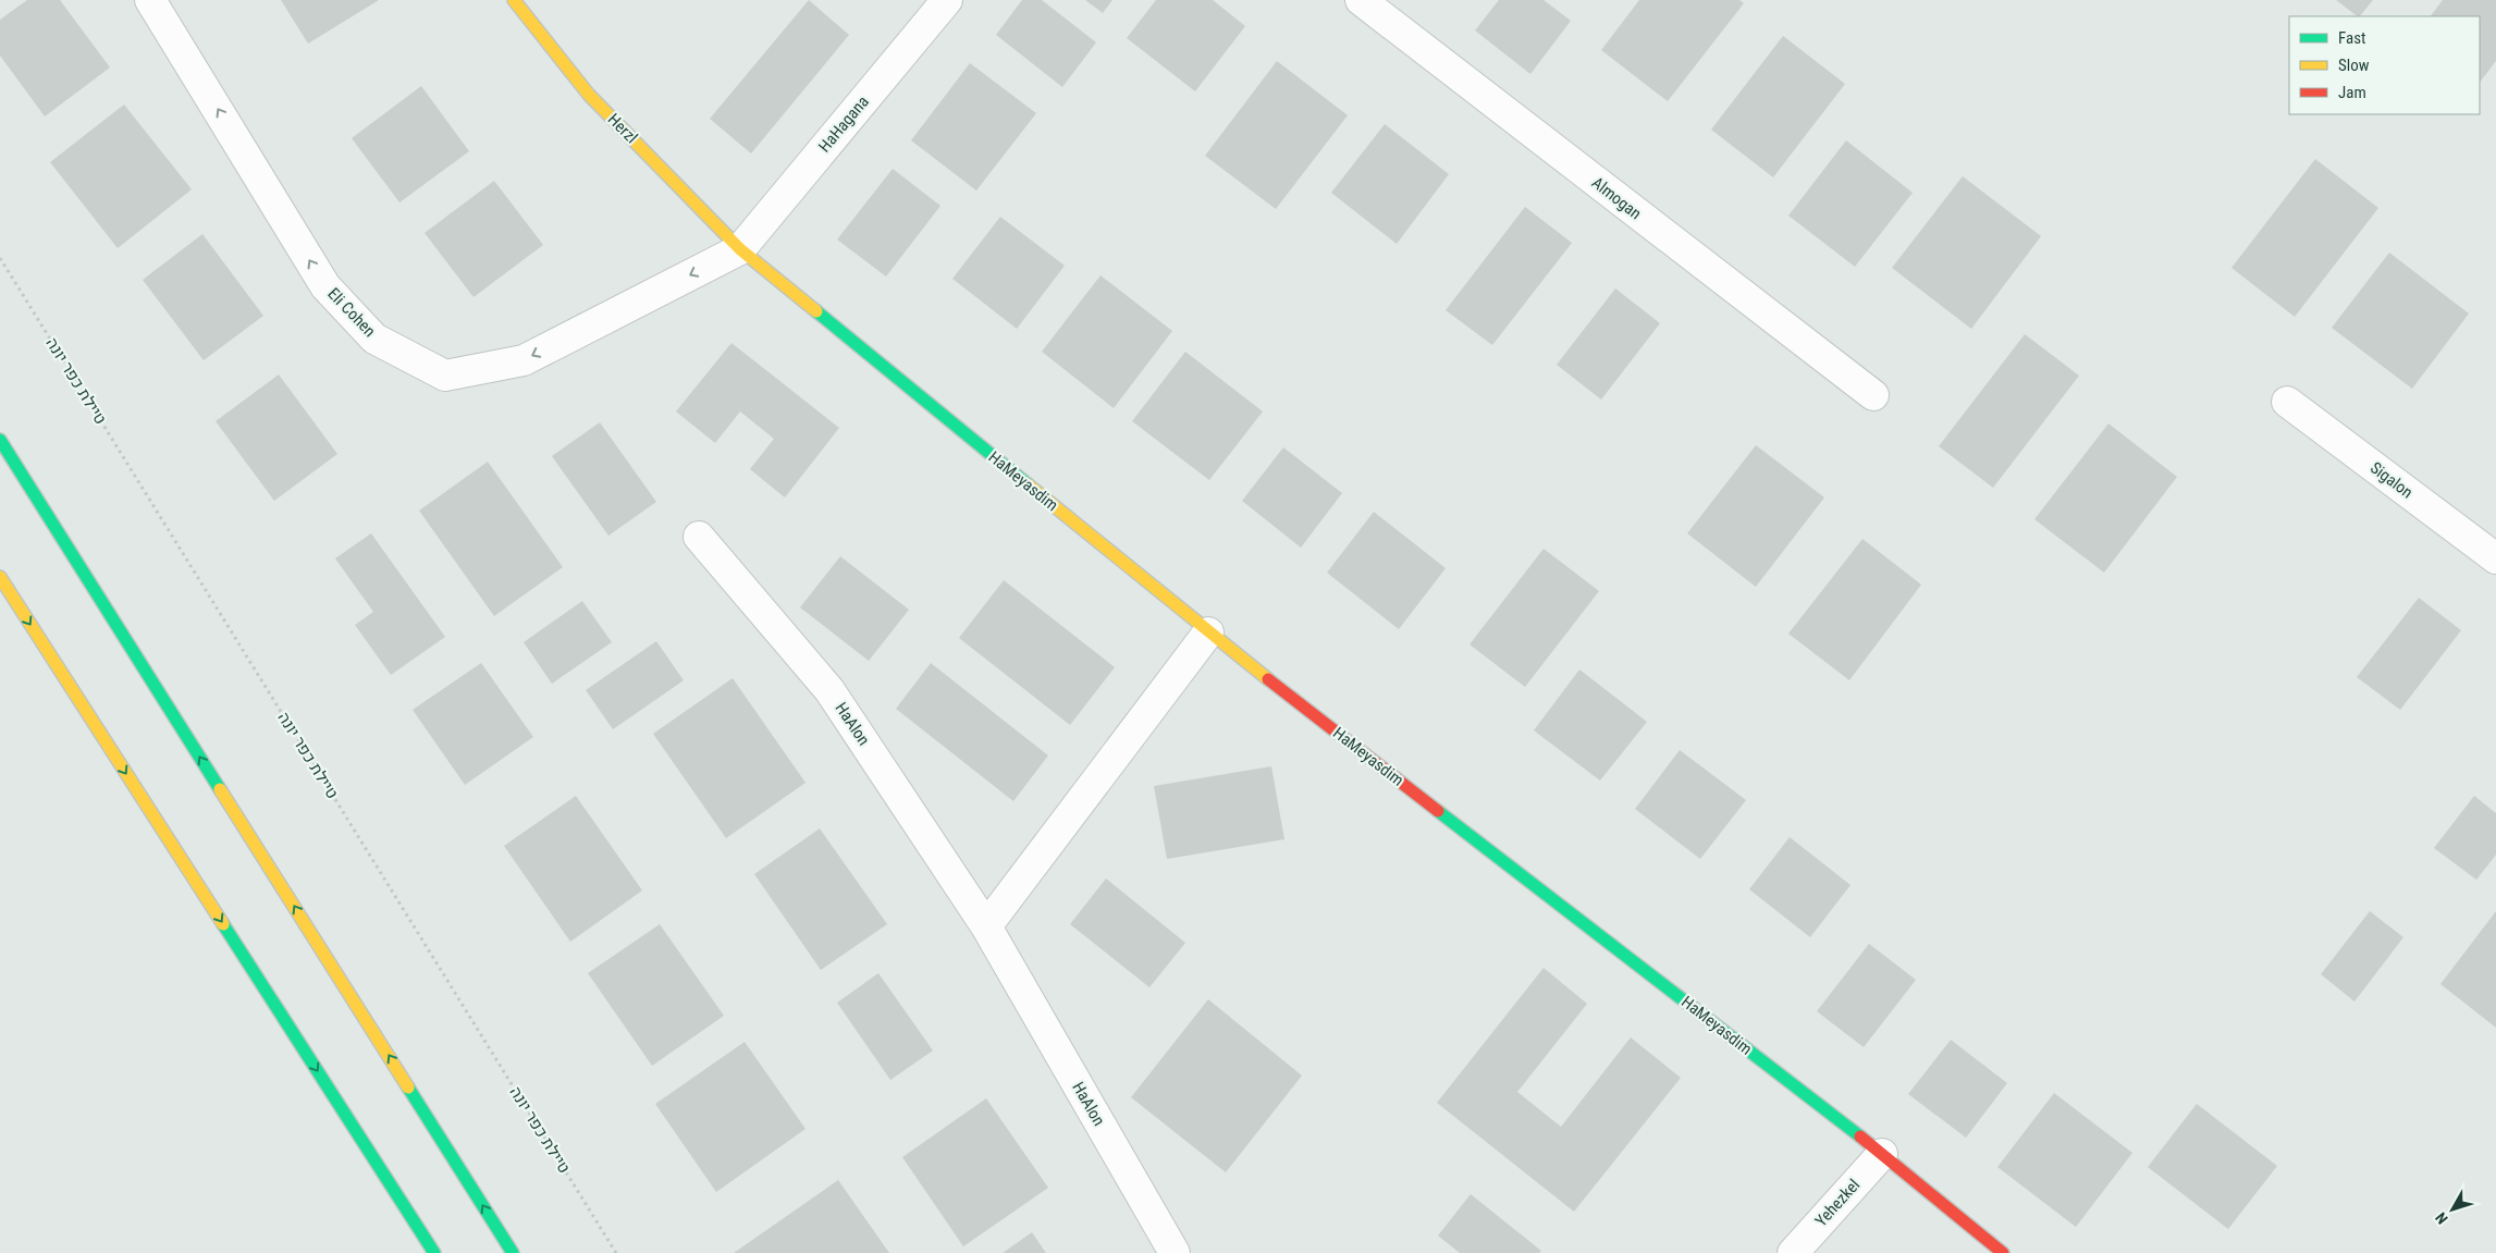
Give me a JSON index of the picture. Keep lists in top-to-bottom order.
{
  "streets": {
    "main road": ["Herzl", "HaMeyasdim"],
    "street": [
      "HaHagana",
      "Almogan",
      "Eli Cohen",
      "Sigalon",
      "HaAlon",
      "Yehezkel"
    ],
    "path": ["טיילת כפר יונה"]
  },
  "crossings": [
    ["HaHagana", "Herzl"],
    ["HaHagana", "Eli Cohen"],
    ["HaHagana", "HaMeyasdim"],
    ["Herzl", "Eli Cohen"],
    ["Herzl", "HaMeyasdim"],
    ["Eli Cohen", "HaMeyasdim"],
    ["HaMeyasdim", "Yehezkel"]
  ],
  "legend": ["Fast", "Slow", "Jam"],
  "north": "bottom left"
}
